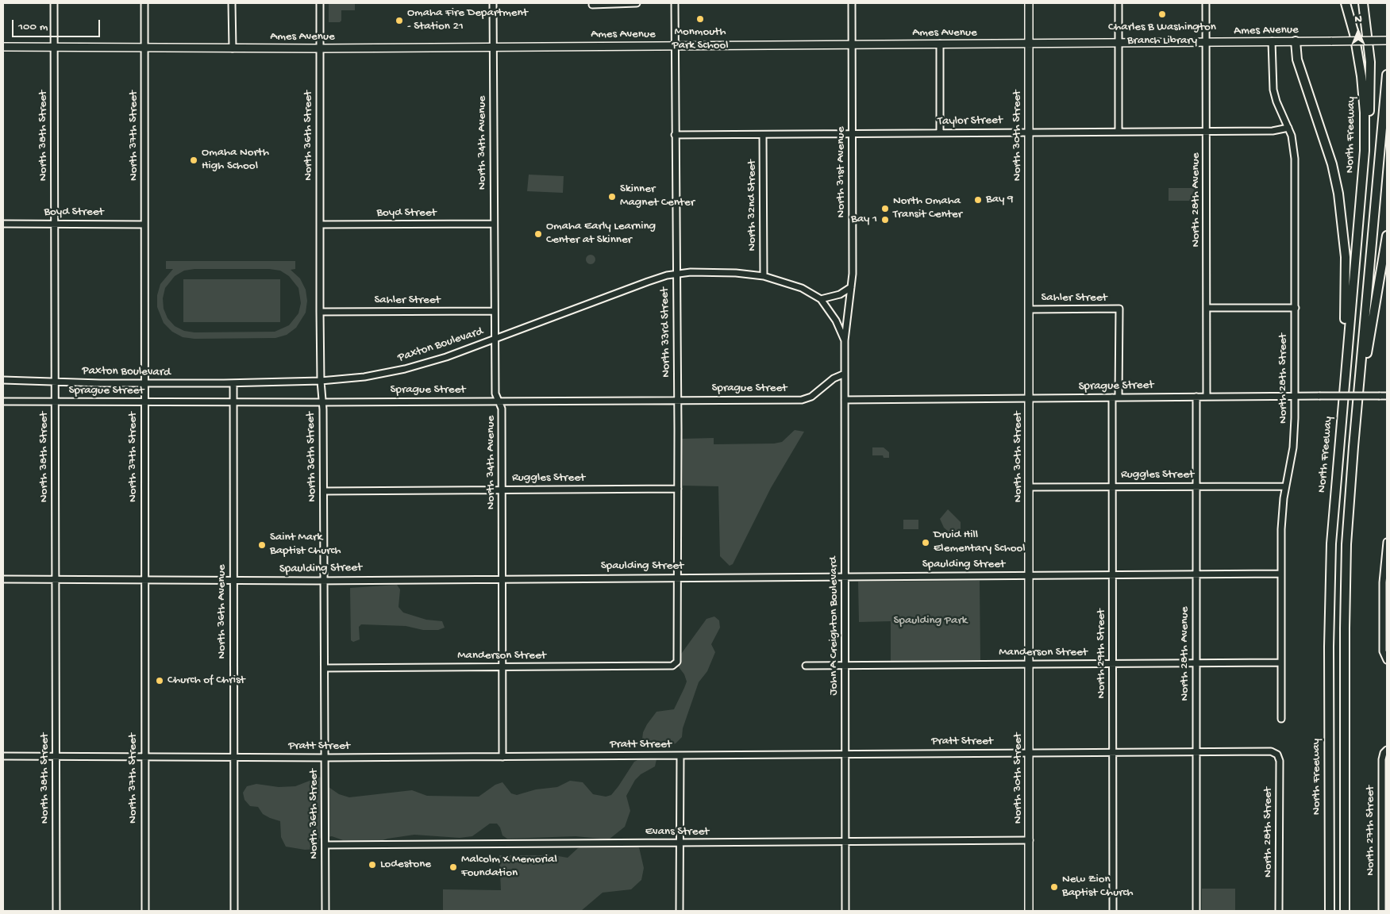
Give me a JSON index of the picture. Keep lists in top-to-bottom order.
{
  "streets": {
    "highway": ["North Freeway"],
    "main road": ["Ames Avenue", "North 30th Street"],
    "street": [
      "Taylor Street",
      "North 38th Street",
      "North 37th Street",
      "North 36th Street",
      "North 34th Avenue",
      "North 31st Avenue",
      "North 28th Avenue",
      "North 32nd Street",
      "Boyd Street",
      "Sahler Street",
      "North 33rd Street",
      "Paxton Boulevard",
      "North 28th Street",
      "Sprague Street",
      "Ruggles Street",
      "Spaulding Street",
      "North 36th Avenue",
      "John A Creighton Boulevard",
      "Manderson Street",
      "North 29th Street",
      "Pratt Street",
      "North 27th Street",
      "Evans Street"
    ]
  },
  "crossings": [
    ["Ames Avenue", "North 38th Street"],
    ["Ames Avenue", "North 37th Street"],
    ["Ames Avenue", "North 36th Street"],
    ["Ames Avenue", "North 30th Street"],
    ["Ames Avenue", "North 34th Avenue"],
    ["Ames Avenue", "North 31st Avenue"],
    ["Ames Avenue", "North 28th Avenue"],
    ["Ames Avenue", "North 33rd Street"],
    ["Ames Avenue", "North 28th Street"],
    ["Taylor Street", "North 30th Street"],
    ["Taylor Street", "North 31st Avenue"],
    ["Taylor Street", "North 28th Avenue"],
    ["Taylor Street", "North 32nd Street"],
    ["Taylor Street", "North 33rd Street"],
    ["Taylor Street", "North 28th Street"],
    ["North 38th Street", "Boyd Street"],
    ["North 38th Street", "Paxton Boulevard"],
    ["North 38th Street", "Sprague Street"],
    ["North 38th Street", "Spaulding Street"],
    ["North 38th Street", "Pratt Street"],
    ["North 37th Street", "Boyd Street"],
    ["North 37th Street", "Paxton Boulevard"],
    ["North 37th Street", "Sprague Street"],
    ["North 37th Street", "Spaulding Street"],
    ["North 37th Street", "Pratt Street"],
    ["North 36th Street", "Boyd Street"],
    ["North 36th Street", "Sahler Street"],
    ["North 36th Street", "Paxton Boulevard"],
    ["North 36th Street", "Sprague Street"],
    ["North 36th Street", "Ruggles Street"],
    ["North 36th Street", "Spaulding Street"],
    ["North 36th Street", "Manderson Street"],
    ["North 36th Street", "Pratt Street"],
    ["North 36th Street", "Evans Street"],
    ["North 30th Street", "Sahler Street"],
    ["North 30th Street", "Sprague Street"],
    ["North 30th Street", "Ruggles Street"],
    ["North 30th Street", "Spaulding Street"],
    ["North 30th Street", "Manderson Street"],
    ["North 30th Street", "Pratt Street"],
    ["North 30th Street", "Evans Street"],
    ["North 34th Avenue", "Boyd Street"],
    ["North 34th Avenue", "Sahler Street"],
    ["North 34th Avenue", "Paxton Boulevard"],
    ["North 34th Avenue", "Sprague Street"],
    ["North 34th Avenue", "Ruggles Street"],
    ["North 34th Avenue", "Spaulding Street"],
    ["North 34th Avenue", "Manderson Street"],
    ["North 34th Avenue", "Pratt Street"],
    ["North 31st Avenue", "Paxton Boulevard"],
    ["North 31st Avenue", "John A Creighton Boulevard"],
    ["North 28th Avenue", "Sprague Street"],
    ["North 28th Avenue", "Ruggles Street"],
    ["North 28th Avenue", "Spaulding Street"],
    ["North 28th Avenue", "Manderson Street"],
    ["North 28th Avenue", "Pratt Street"],
    ["North 32nd Street", "Paxton Boulevard"],
    ["Sahler Street", "Sprague Street"],
    ["North 33rd Street", "Paxton Boulevard"],
    ["North 33rd Street", "Sprague Street"],
    ["North 33rd Street", "Ruggles Street"],
    ["North 33rd Street", "Spaulding Street"],
    ["North 33rd Street", "Manderson Street"],
    ["Paxton Boulevard", "North 36th Avenue"],
    ["Paxton Boulevard", "John A Creighton Boulevard"],
    ["North 28th Street", "Sprague Street"],
    ["North 28th Street", "Ruggles Street"],
    ["North 28th Street", "Spaulding Street"],
    ["North 28th Street", "Manderson Street"],
    ["North 28th Street", "Pratt Street"],
    ["Sprague Street", "North 36th Avenue"],
    ["Sprague Street", "John A Creighton Boulevard"],
    ["Sprague Street", "North 29th Street"],
    ["Ruggles Street", "North 29th Street"],
    ["Spaulding Street", "North 36th Avenue"],
    ["Spaulding Street", "John A Creighton Boulevard"],
    ["Spaulding Street", "North 29th Street"],
    ["North 36th Avenue", "Pratt Street"],
    ["John A Creighton Boulevard", "Manderson Street"],
    ["John A Creighton Boulevard", "Pratt Street"],
    ["John A Creighton Boulevard", "Evans Street"],
    ["Manderson Street", "North 29th Street"],
    ["North 29th Street", "Pratt Street"]
  ],
  "parks": ["Spaulding Park"],
  "places": [
    "Charles B Washington Branch Library",
    "Monmouth Park School",
    "Omaha Fire Department - Station 21",
    "Omaha North High School",
    "Skinner Magnet Center",
    "Bay 9",
    "North Omaha Transit Center",
    "Bay 1",
    "Omaha Early Learning Center at Skinner",
    "Druid Hill Elementary School",
    "Saint Mark Baptist Church",
    "Church of Christ",
    "Lodestone",
    "Malcolm X Memorial Foundation",
    "New Zion Baptist Church"
  ],
  "scale_bar": "100 m",
  "north": "top"
}
